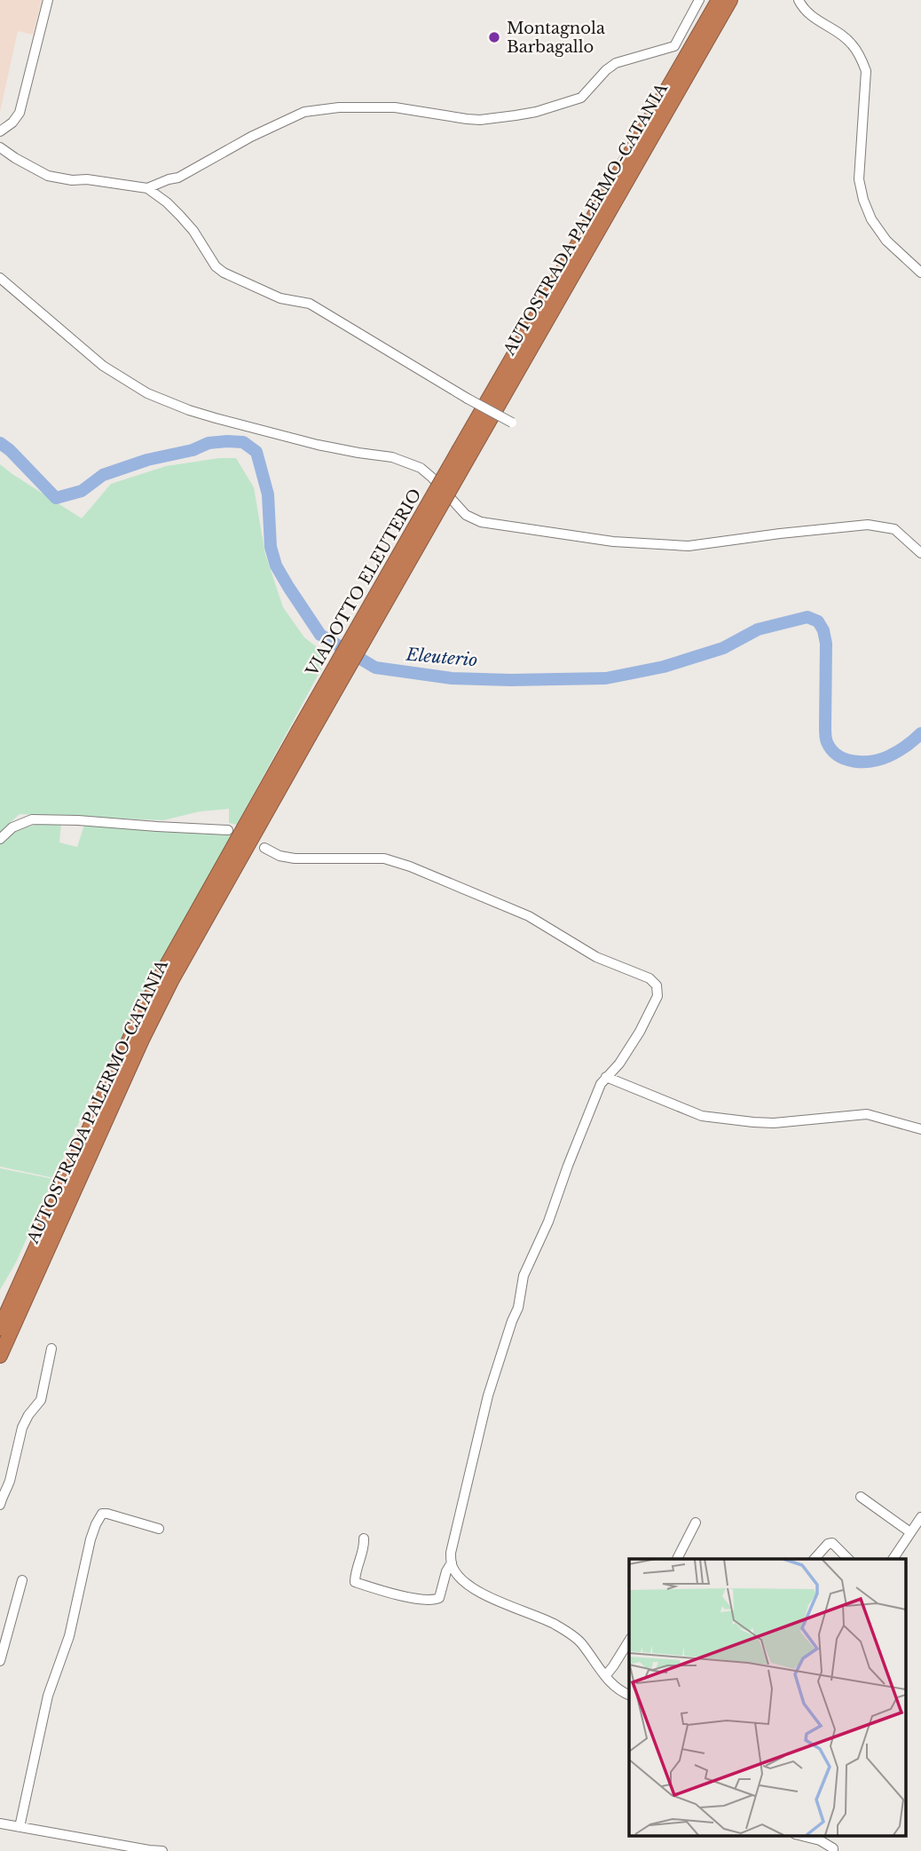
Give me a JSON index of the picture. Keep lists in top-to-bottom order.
{
  "streets": {
    "highway": ["AUTOSTRADA PALERMO-CATANIA", "VIADOTTO ELEUTERIO"]
  },
  "crossings": [
    ["AUTOSTRADA PALERMO-CATANIA", "VIADOTTO ELEUTERIO"]
  ],
  "water": ["Eleuterio"],
  "places": ["Montagnola Barbagallo"]
}
